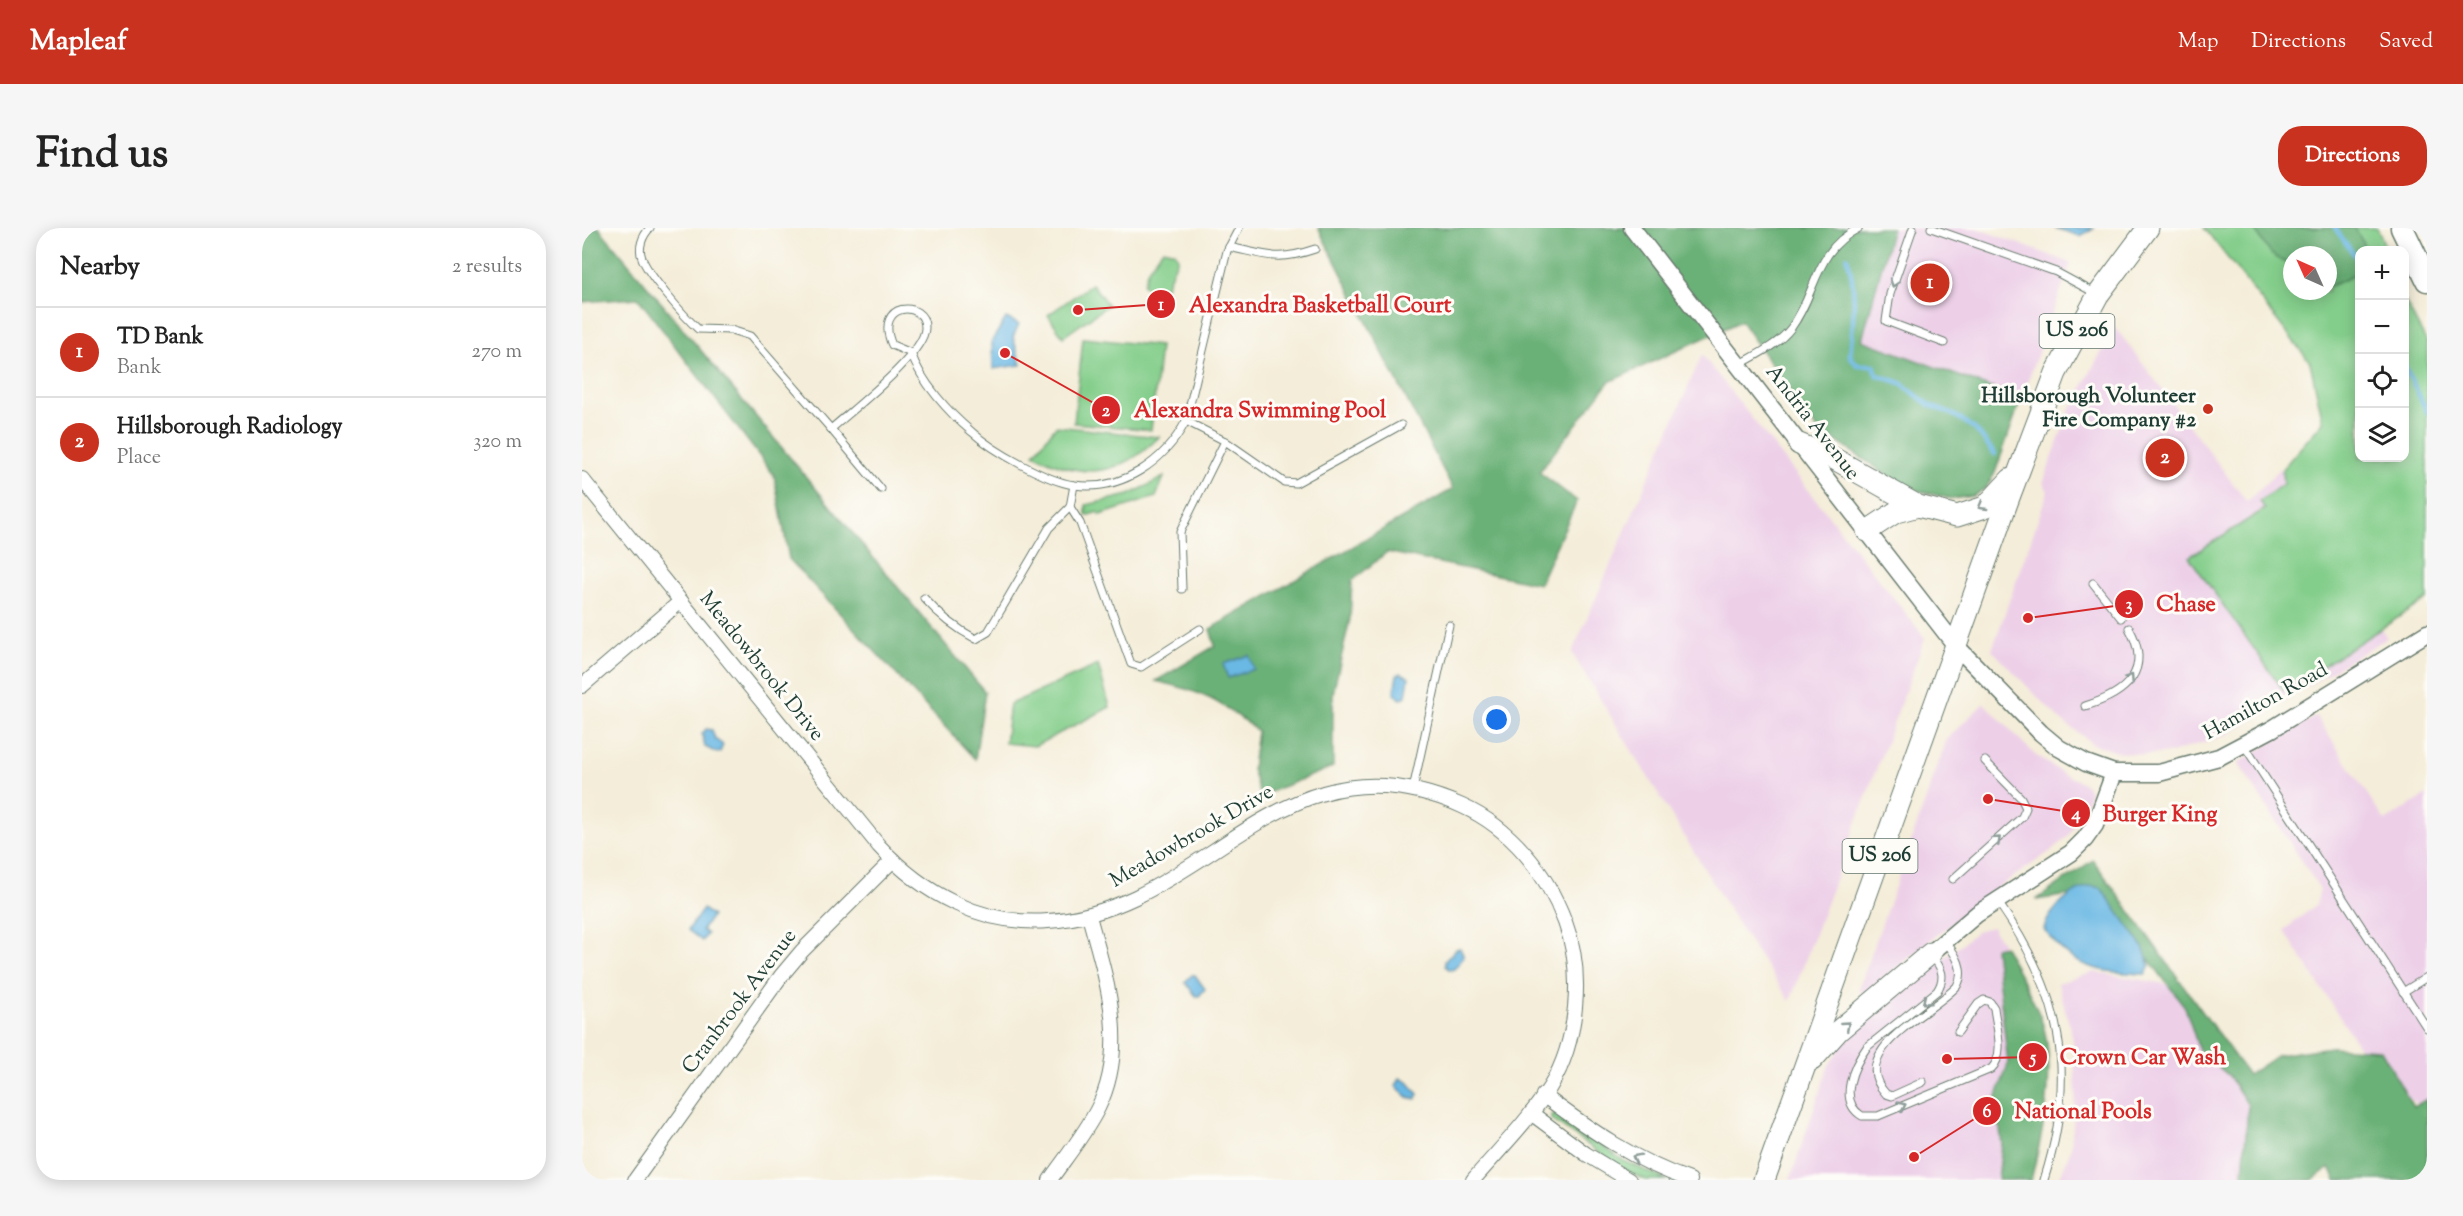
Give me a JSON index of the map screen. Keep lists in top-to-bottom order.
{
  "streets": {
    "main road": ["US 206"],
    "street": [
      "Andria Avenue",
      "Meadowbrook Drive",
      "Hamilton Road",
      "Cranbrook Avenue"
    ]
  },
  "crossings": [
    ["US 206", "Andria Avenue"],
    ["US 206", "Hamilton Road"],
    ["Andria Avenue", "Hamilton Road"],
    ["Meadowbrook Drive", "Cranbrook Avenue"]
  ],
  "places": [
    "Alexandra Basketball Court",
    "Alexandra Swimming Pool",
    "Hillsborough Volunteer Fire Company #2",
    "Chase",
    "Burger King",
    "Crown Car Wash",
    "National Pools"
  ],
  "north": "top left",
  "page": {
    "header": "Mapleaf",
    "nav": ["Map", "Directions", "Saved"],
    "title": "Find us",
    "buttons": "Directions",
    "heading": ["Nearby", "2 results"],
    "map_buttons": ["+", "−"],
    "pins": ["1", "2"],
    "list": [
      {
        "mark": "1",
        "name": "TD Bank",
        "note": "Bank",
        "value": "270 m"
      },
      {
        "mark": "2",
        "name": "Hillsborough Radiology",
        "note": "Place",
        "value": "320 m"
      }
    ]
  }
}
